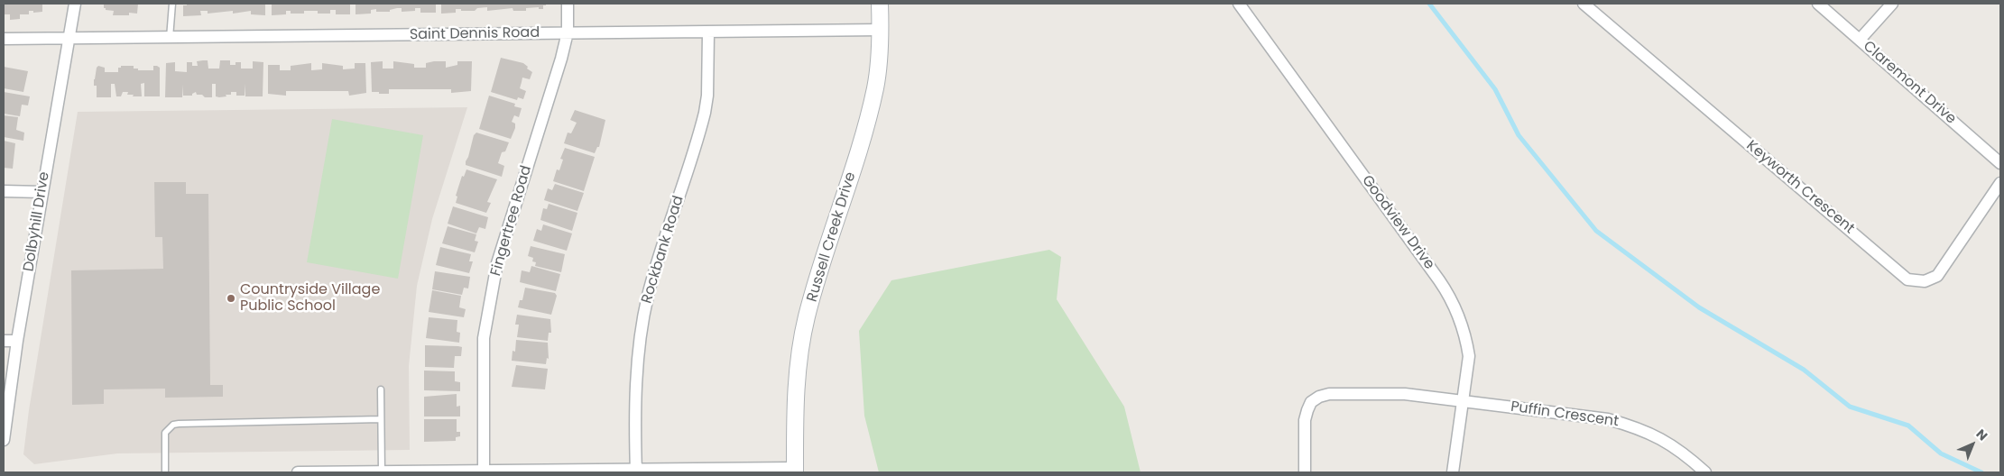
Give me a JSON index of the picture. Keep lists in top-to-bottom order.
{
  "streets": {
    "street": [
      "Saint Dennis Road",
      "Claremont Drive",
      "Keyworth Crescent",
      "Fingertree Road",
      "Dolbyhill Drive",
      "Goodview Drive",
      "Russell Creek Drive",
      "Rockbank Road",
      "Puffin Crescent"
    ]
  },
  "crossings": [
    ["Saint Dennis Road", "Fingertree Road"],
    ["Saint Dennis Road", "Dolbyhill Drive"],
    ["Saint Dennis Road", "Russell Creek Drive"],
    ["Saint Dennis Road", "Rockbank Road"],
    ["Goodview Drive", "Puffin Crescent"]
  ],
  "places": ["Countryside Village Public School"],
  "north": "top right"
}
